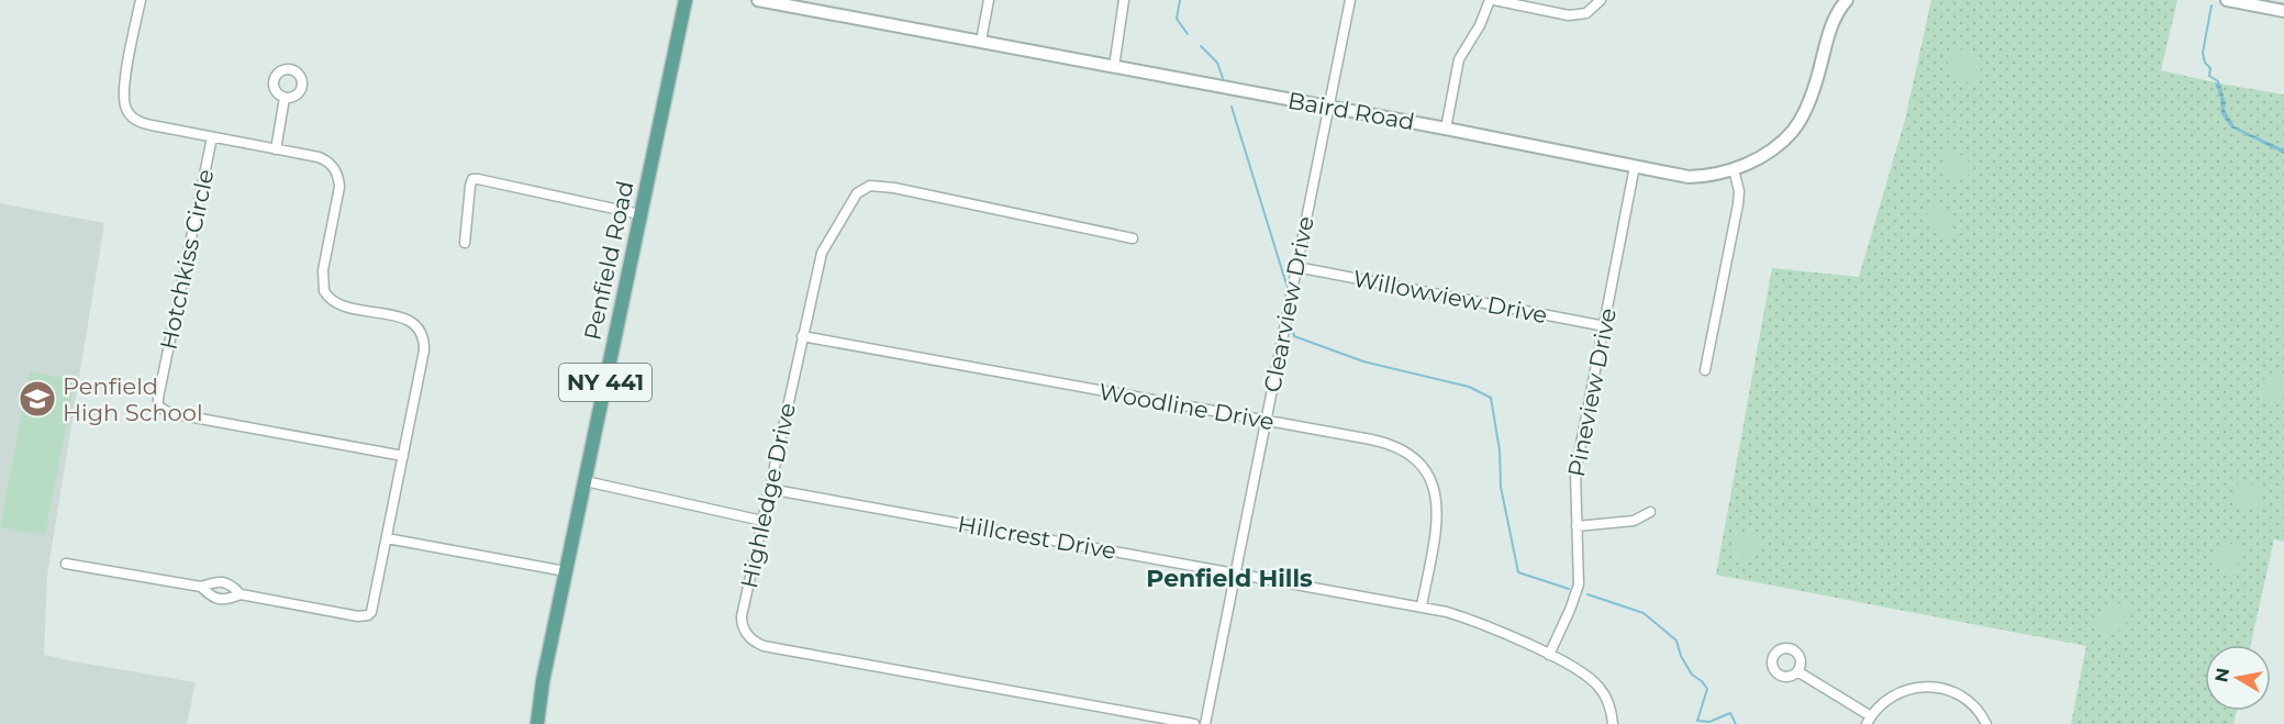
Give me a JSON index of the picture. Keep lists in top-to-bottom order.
{
  "streets": {
    "main road": ["Penfield Road", "NY 441"],
    "street": [
      "Baird Road",
      "Hotchkiss Circle",
      "Willowview Drive",
      "Clearview Drive",
      "Pineview Drive",
      "Woodline Drive",
      "Highledge Drive",
      "Hillcrest Drive"
    ]
  },
  "crossings": [
    ["Baird Road", "Clearview Drive"],
    ["Baird Road", "Pineview Drive"],
    ["Willowview Drive", "Clearview Drive"],
    ["Willowview Drive", "Pineview Drive"],
    ["Clearview Drive", "Woodline Drive"],
    ["Clearview Drive", "Hillcrest Drive"],
    ["Pineview Drive", "Hillcrest Drive"],
    ["Woodline Drive", "Highledge Drive"],
    ["Woodline Drive", "Hillcrest Drive"],
    ["Highledge Drive", "Hillcrest Drive"]
  ],
  "districts": ["Penfield Hills"],
  "places": {
    "school or university": ["Penfield High School"]
  },
  "north": "left"
}
